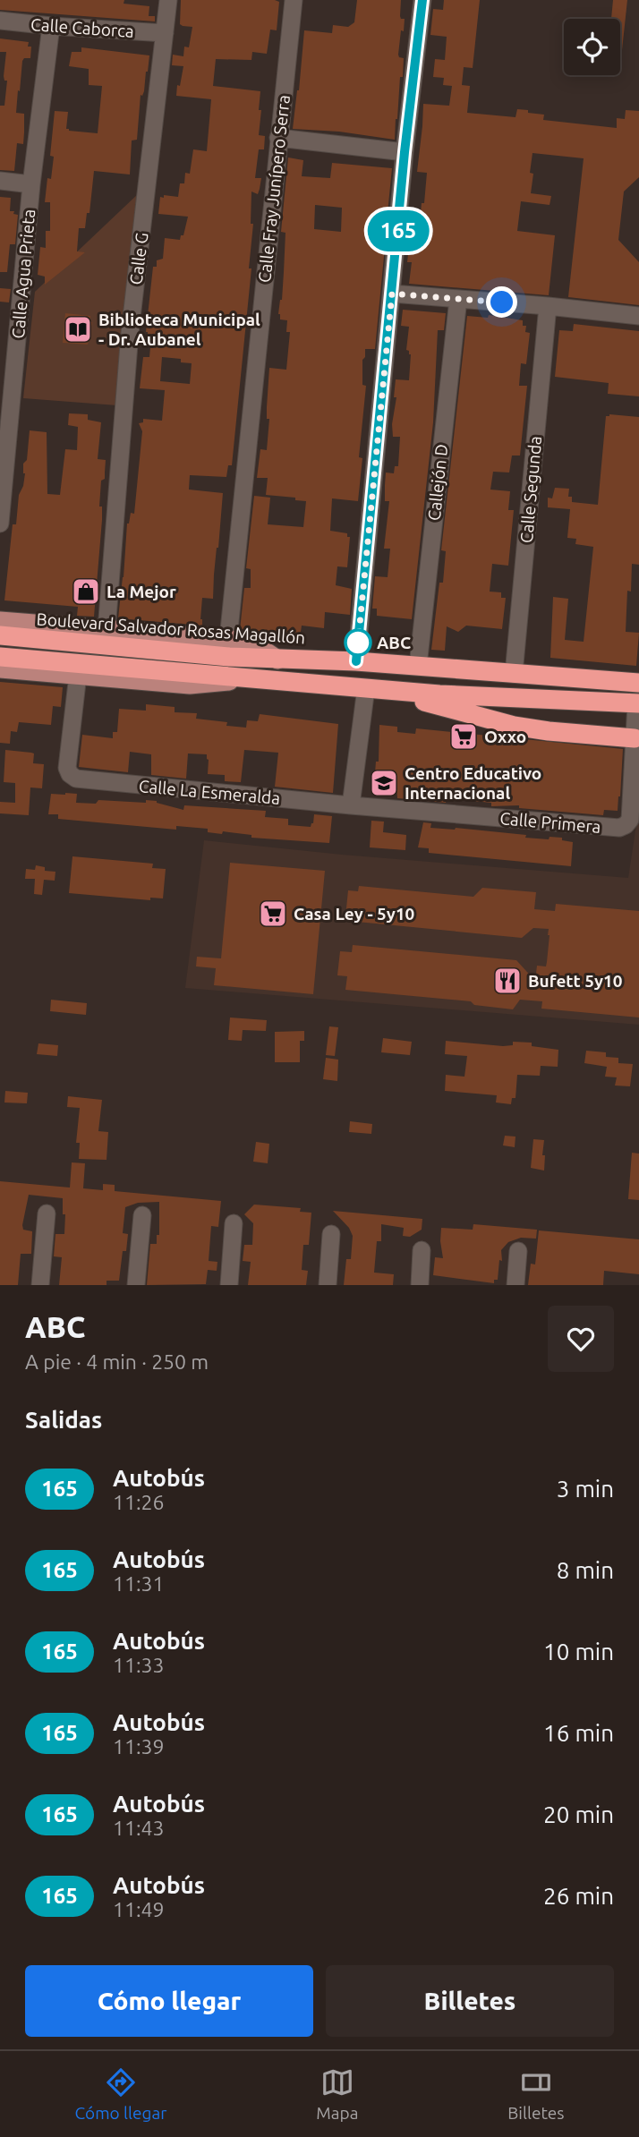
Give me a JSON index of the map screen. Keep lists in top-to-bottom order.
{
  "streets": {
    "highway": ["Boulevard Salvador Rosas Magallón"],
    "street": [
      "Calle Caborca",
      "Calle Fray Junípero Serra",
      "Calle G",
      "Calle Agua Prieta",
      "Callejón D",
      "Calle Segunda",
      "Calle La Esmeralda",
      "Calle Primera"
    ]
  },
  "crossings": [
    ["Calle Caborca", "Calle G"],
    ["Calle Caborca", "Calle Agua Prieta"],
    ["Callejón D", "Boulevard Salvador Rosas Magallón"],
    ["Calle Segunda", "Boulevard Salvador Rosas Magallón"],
    ["Calle La Esmeralda", "Calle Primera"]
  ],
  "places": {
    "library": ["Biblioteca Municipal - Dr. Aubanel"],
    "shop": ["La Mejor"],
    "other": ["ABC"],
    "supermarket": ["Oxxo", "Casa Ley - 5y10"],
    "school or university": ["Centro Educativo Internacional"],
    "restaurant": ["Bufett 5y10"]
  },
  "lines": ["bus line 165"],
  "page": {
    "on_map": "165",
    "heading": [
      ["ABC", "A pie · 4 min · 250 m"],
      "Salidas"
    ],
    "list": [
      {
        "mark": "165",
        "name": "Autobús",
        "note": "11:26",
        "value": "3 min"
      },
      {
        "mark": "165",
        "name": "Autobús",
        "note": "11:31",
        "value": "8 min"
      },
      {
        "mark": "165",
        "name": "Autobús",
        "note": "11:33",
        "value": "10 min"
      },
      {
        "mark": "165",
        "name": "Autobús",
        "note": "11:39",
        "value": "16 min"
      },
      {
        "mark": "165",
        "name": "Autobús",
        "note": "11:43",
        "value": "20 min"
      },
      {
        "mark": "165",
        "name": "Autobús",
        "note": "11:49",
        "value": "26 min"
      }
    ],
    "buttons": ["Cómo llegar", "Billetes"],
    "tabs": ["Cómo llegar", "Mapa", "Billetes"]
  }
}
